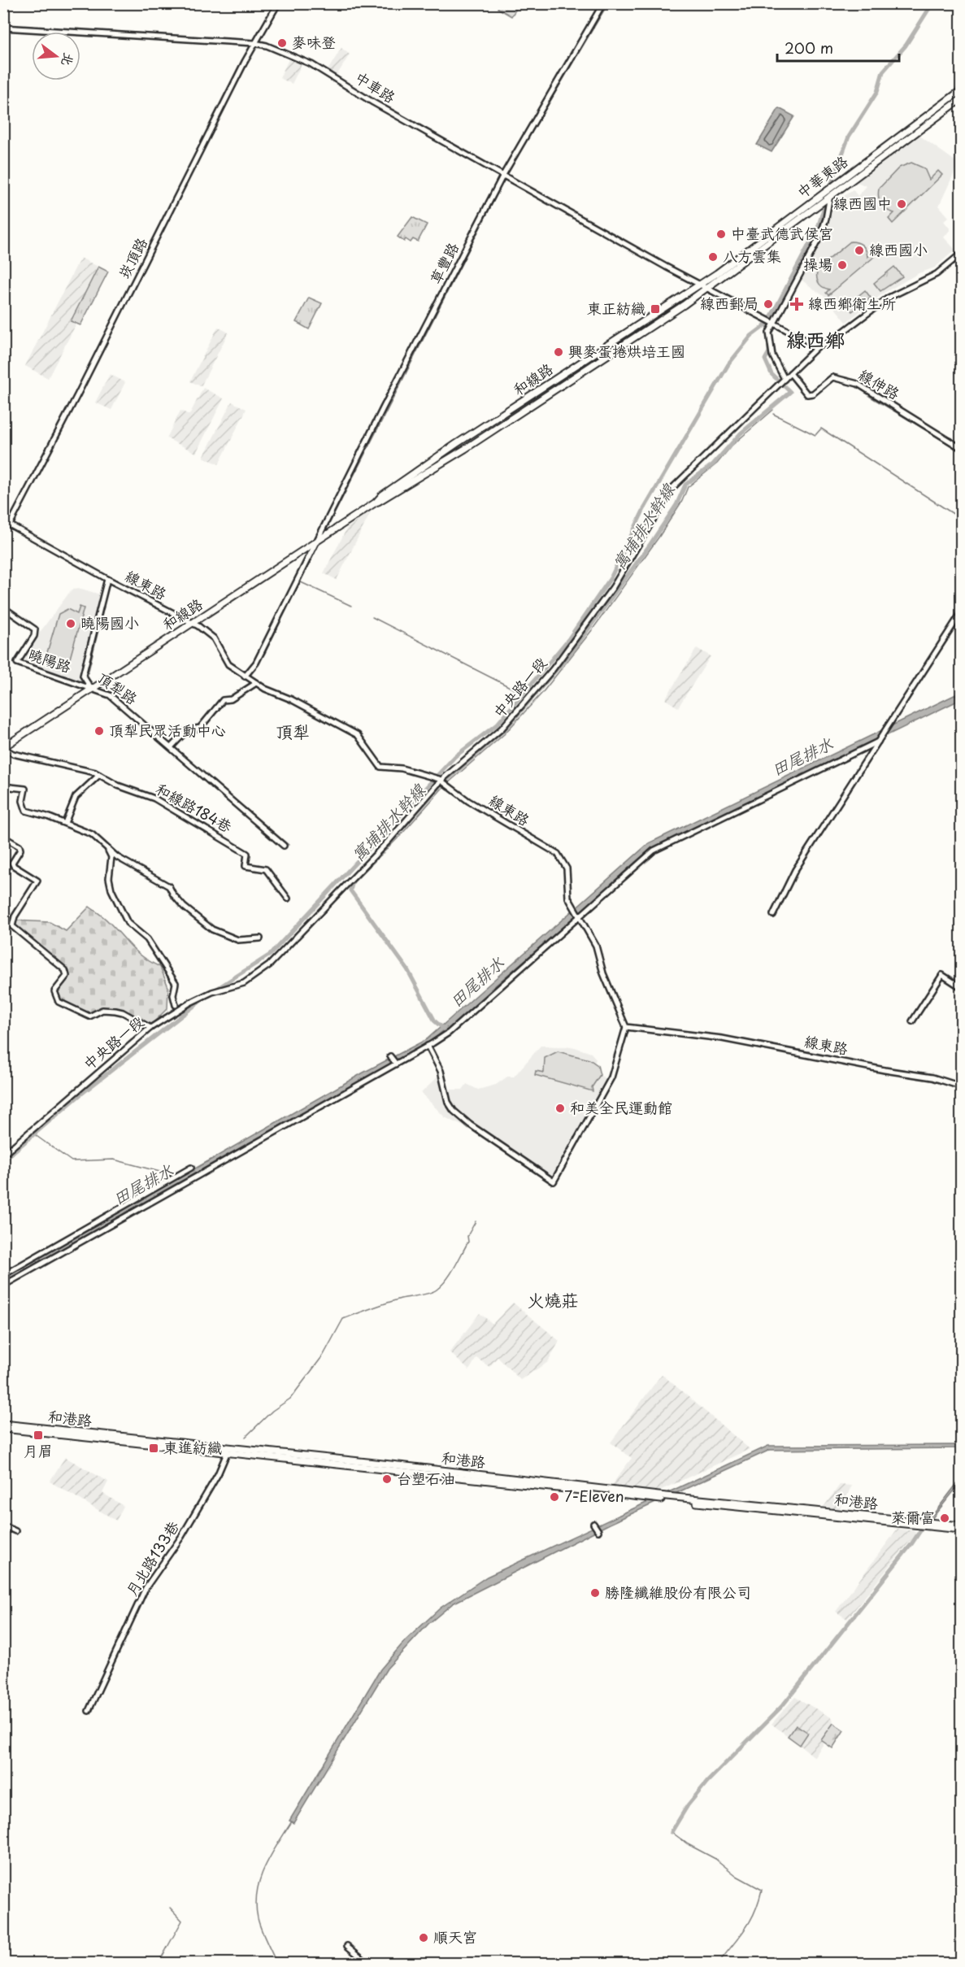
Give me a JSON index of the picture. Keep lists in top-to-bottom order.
{
  "streets": {
    "main road": ["中華東路", "和線路", "和港路"],
    "street": [
      "中車路",
      "崁頂路",
      "草豐路",
      "線伸路",
      "線東路",
      "曉陽路",
      "中央路一段",
      "頂犁路",
      "和線路184巷",
      "月北路133巷"
    ]
  },
  "crossings": [
    ["中車路", "中華東路"],
    ["中車路", "崁頂路"],
    ["中車路", "草豐路"],
    ["中車路", "和線路"],
    ["中華東路", "和線路"],
    ["崁頂路", "線東路"],
    ["草豐路", "和線路"],
    ["草豐路", "線東路"],
    ["和線路", "線東路"],
    ["和線路", "曉陽路"],
    ["和線路", "頂犁路"],
    ["和線路", "和線路184巷"],
    ["線伸路", "中央路一段"],
    ["線東路", "中央路一段"],
    ["線東路", "頂犁路"],
    ["曉陽路", "頂犁路"],
    ["和港路", "月北路133巷"]
  ],
  "districts": ["線西鄉", "頂犁", "火燒莊"],
  "water": ["寓埔排水幹線", "田尾排水"],
  "places": {
    "other": [
      "麥味登",
      "線西國中",
      "中臺武德武侯宮",
      "線西國小",
      "八方雲集",
      "操場",
      "線西郵局",
      "興麥蛋捲烘培王國",
      "曉陽國小",
      "頂犁民眾活動中心",
      "和美全民運動館",
      "台塑石油",
      "7-Eleven",
      "萊爾富",
      "勝隆纖維股份有限公司",
      "順天宮"
    ],
    "health": ["線西鄉衛生所"],
    "transit": ["東正紡織", "月眉", "東進紡織"]
  },
  "scale_bar": "200 m",
  "north": "right"
}
